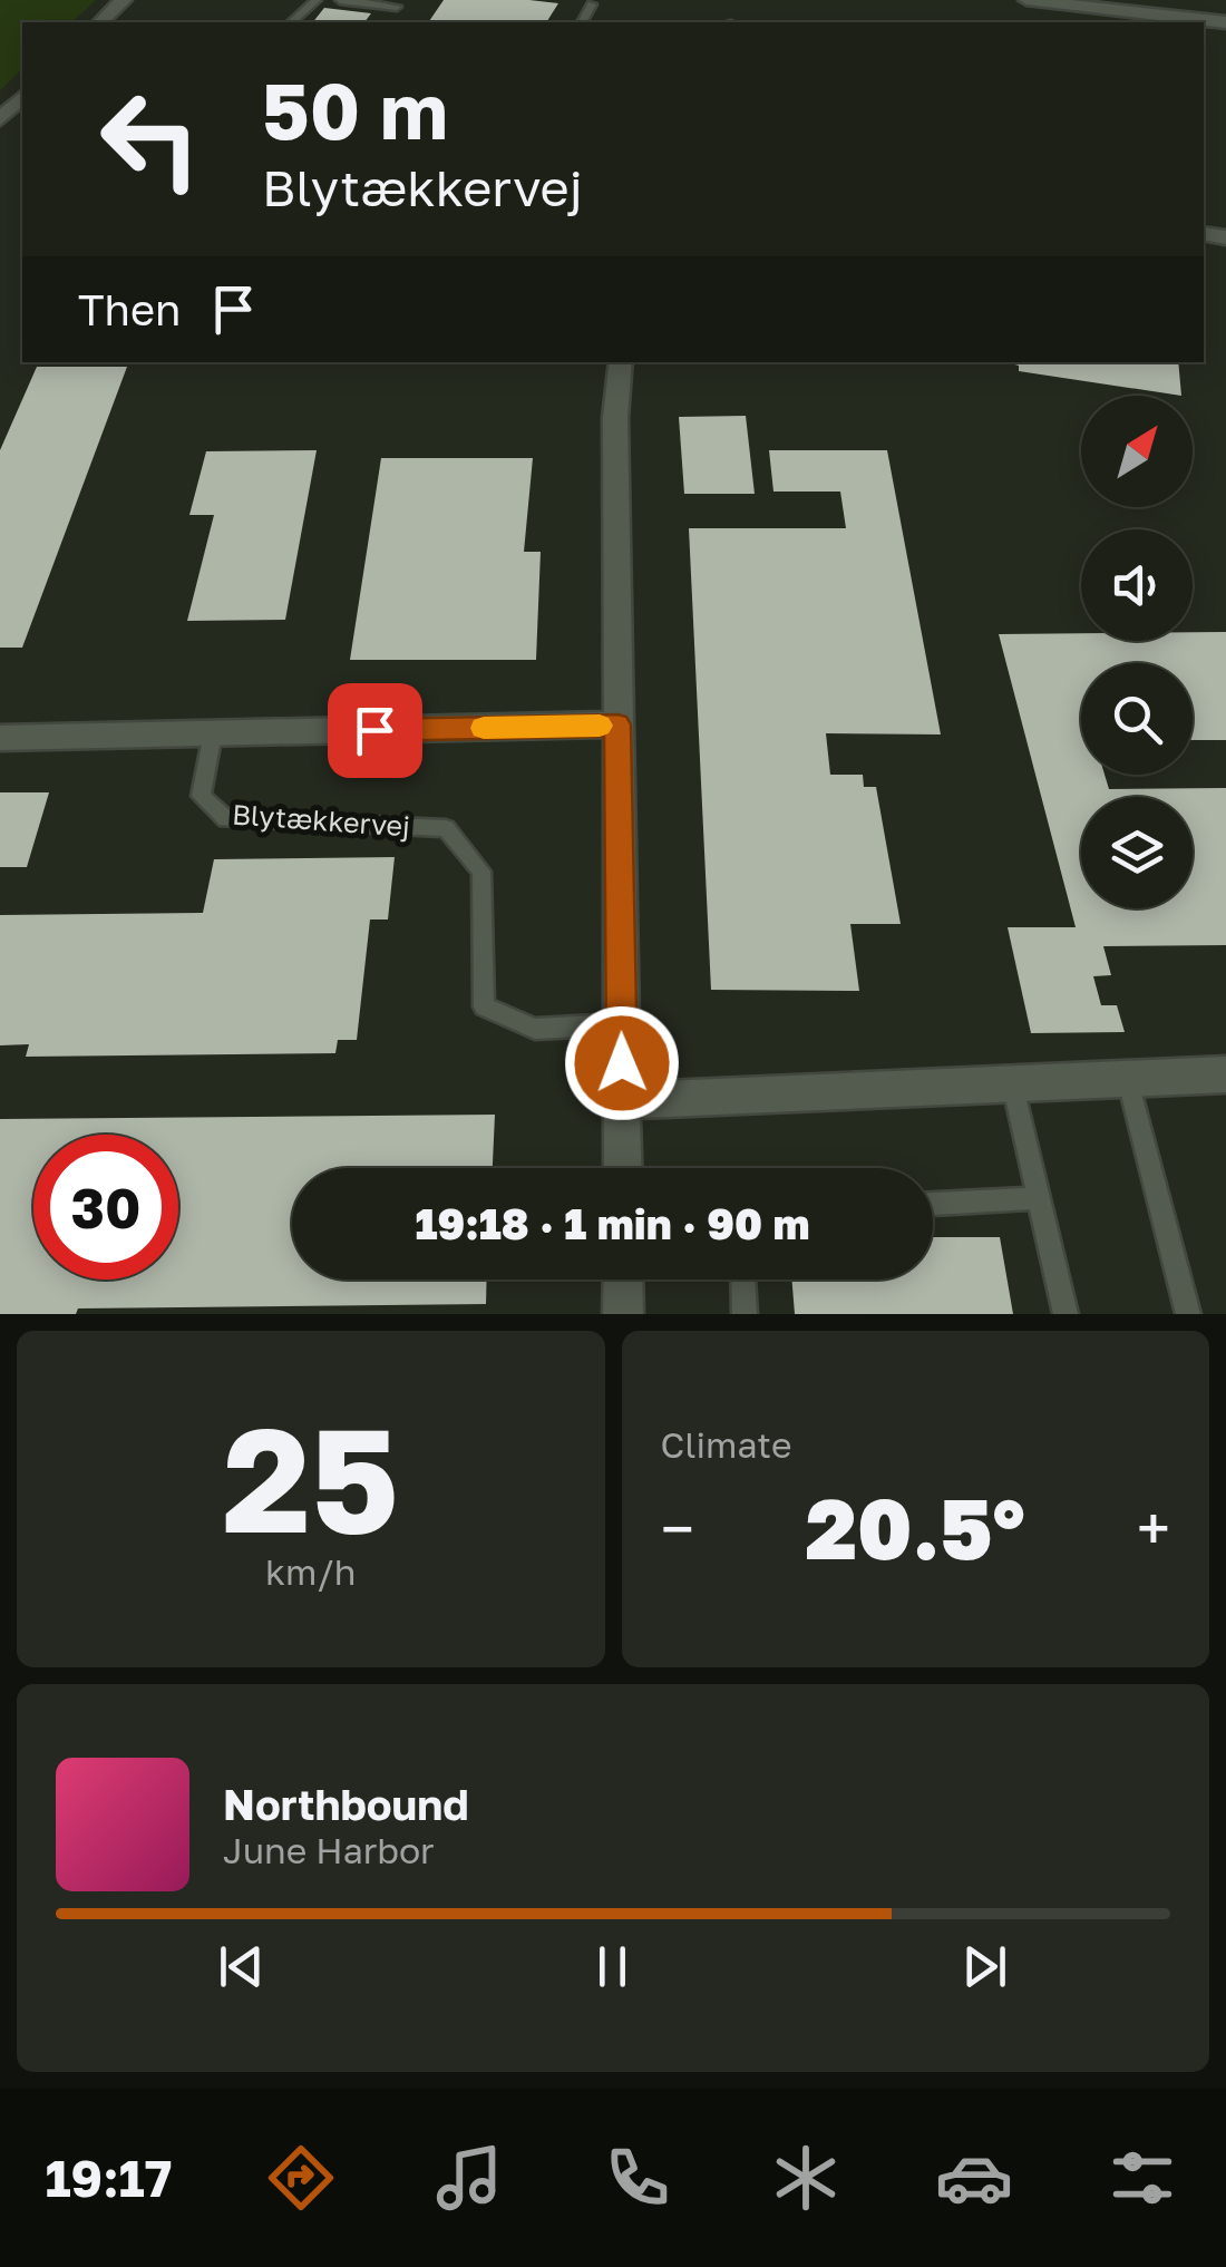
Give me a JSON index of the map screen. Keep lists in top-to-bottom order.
{
  "streets": {
    "lane": ["Blytækkervej"]
  },
  "north": "top right",
  "page": {
    "turn": ["50 m", "Blytækkervej"],
    "then": "Then",
    "limit": "30",
    "trip": "19:18 · 1 min · 90 m",
    "tile": [
      ["25", "km/h"],
      "Climate"
    ],
    "heat": ["−", "20.5°", "+"],
    "song": ["Northbound", "June Harbor"],
    "tabs": "19:17"
  }
}
